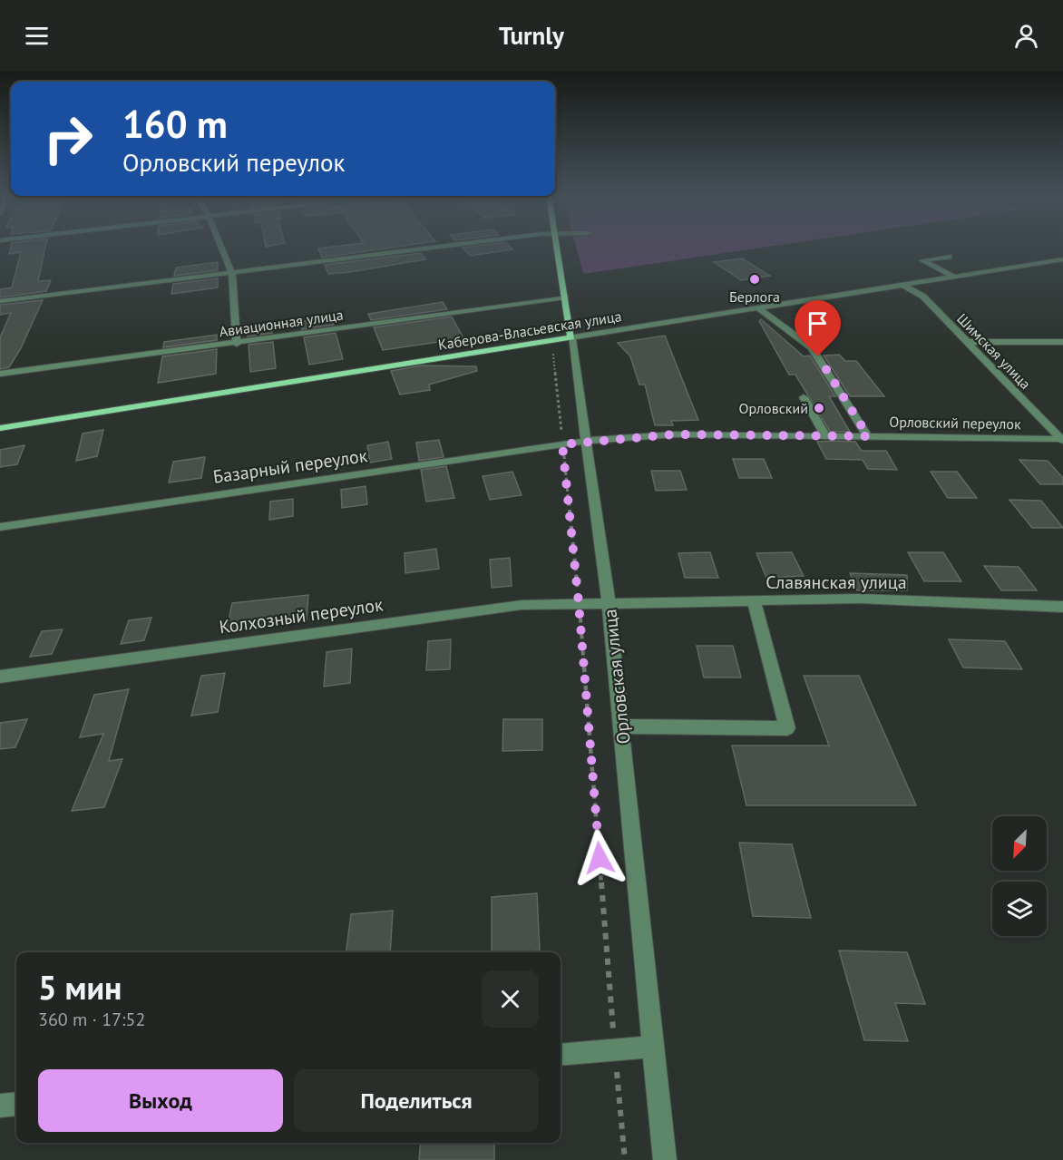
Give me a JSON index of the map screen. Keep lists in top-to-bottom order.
{
  "streets": {
    "main road": ["Каберова-Власьевская улица", "Орловская улица"],
    "street": [
      "Авиационная улица",
      "Шимская улица",
      "Орловский переулок",
      "Базарный переулок",
      "Славянская улица",
      "Колхозный переулок"
    ]
  },
  "crossings": [
    ["Авиационная улица", "Орловская улица"],
    ["Каберова-Власьевская улица", "Шимская улица"],
    ["Каберова-Власьевская улица", "Орловская улица"],
    ["Шимская улица", "Орловский переулок"],
    ["Орловский переулок", "Базарный переулок"],
    ["Орловский переулок", "Орловская улица"],
    ["Базарный переулок", "Орловская улица"],
    ["Славянская улица", "Колхозный переулок"],
    ["Славянская улица", "Орловская улица"],
    ["Колхозный переулок", "Орловская улица"]
  ],
  "places": ["Берлога", "Орловский"],
  "north": "bottom left",
  "page": {
    "header": "Turnly",
    "turn": ["160 m", "Орловский переулок"],
    "heading": ["5 мин", "360 m · 17:52"],
    "buttons": ["Выход", "Поделиться"]
  }
}
